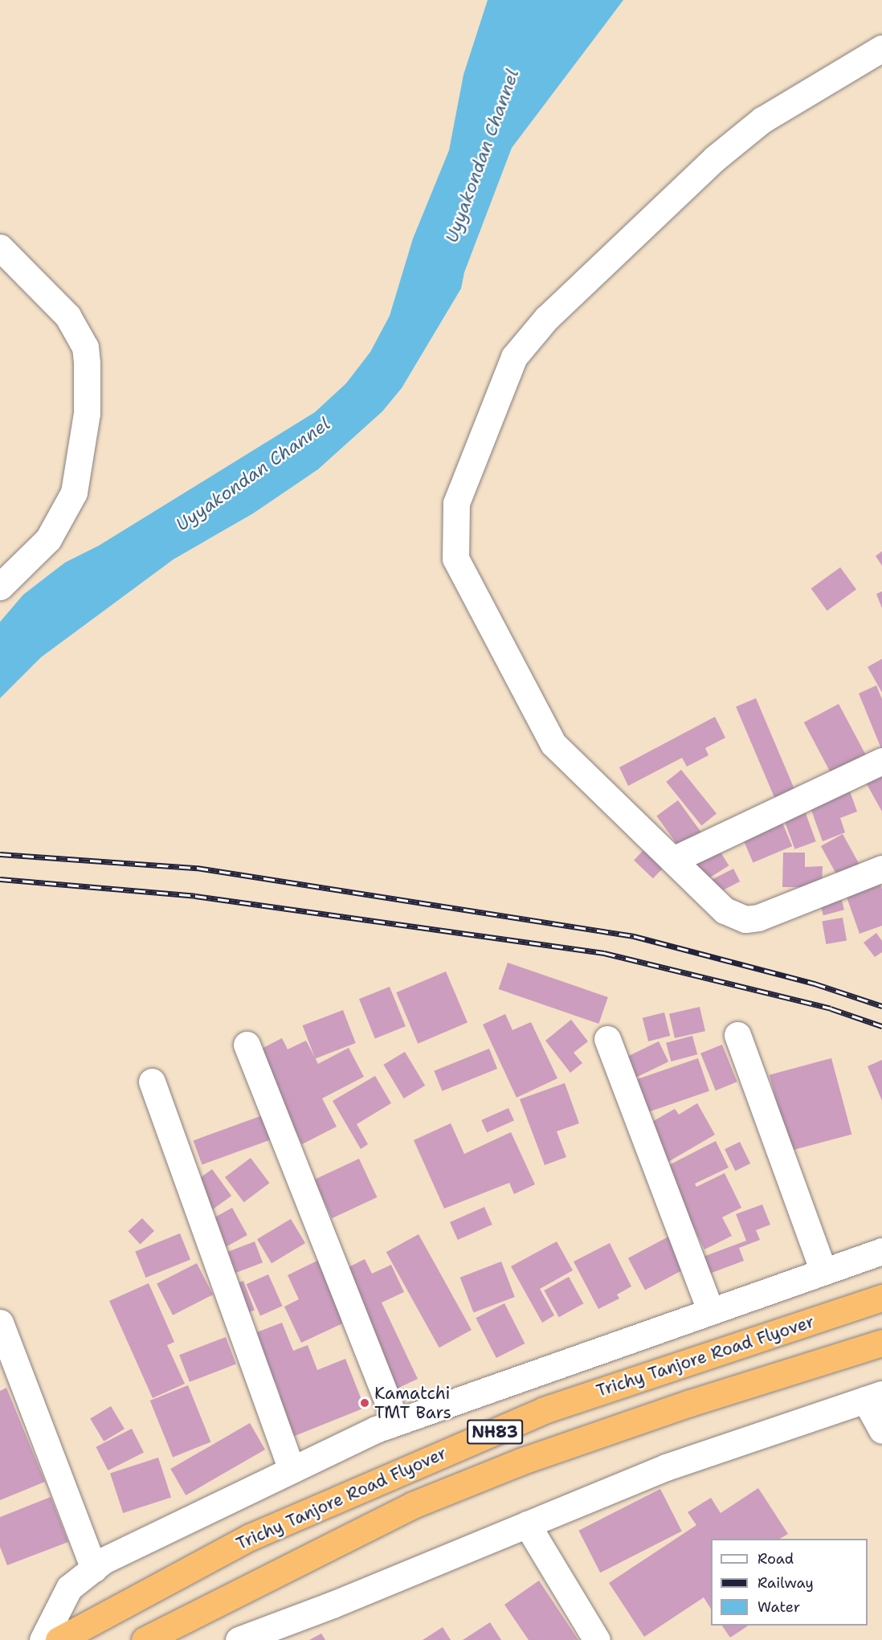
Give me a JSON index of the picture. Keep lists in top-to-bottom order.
{
  "streets": {
    "highway": ["Trichy Tanjore Road Flyover", "NH83"]
  },
  "water": ["Uyyakondan Channel"],
  "places": ["Kamatchi TMT Bars"],
  "legend": ["Road", "Railway", "Water"]
}
